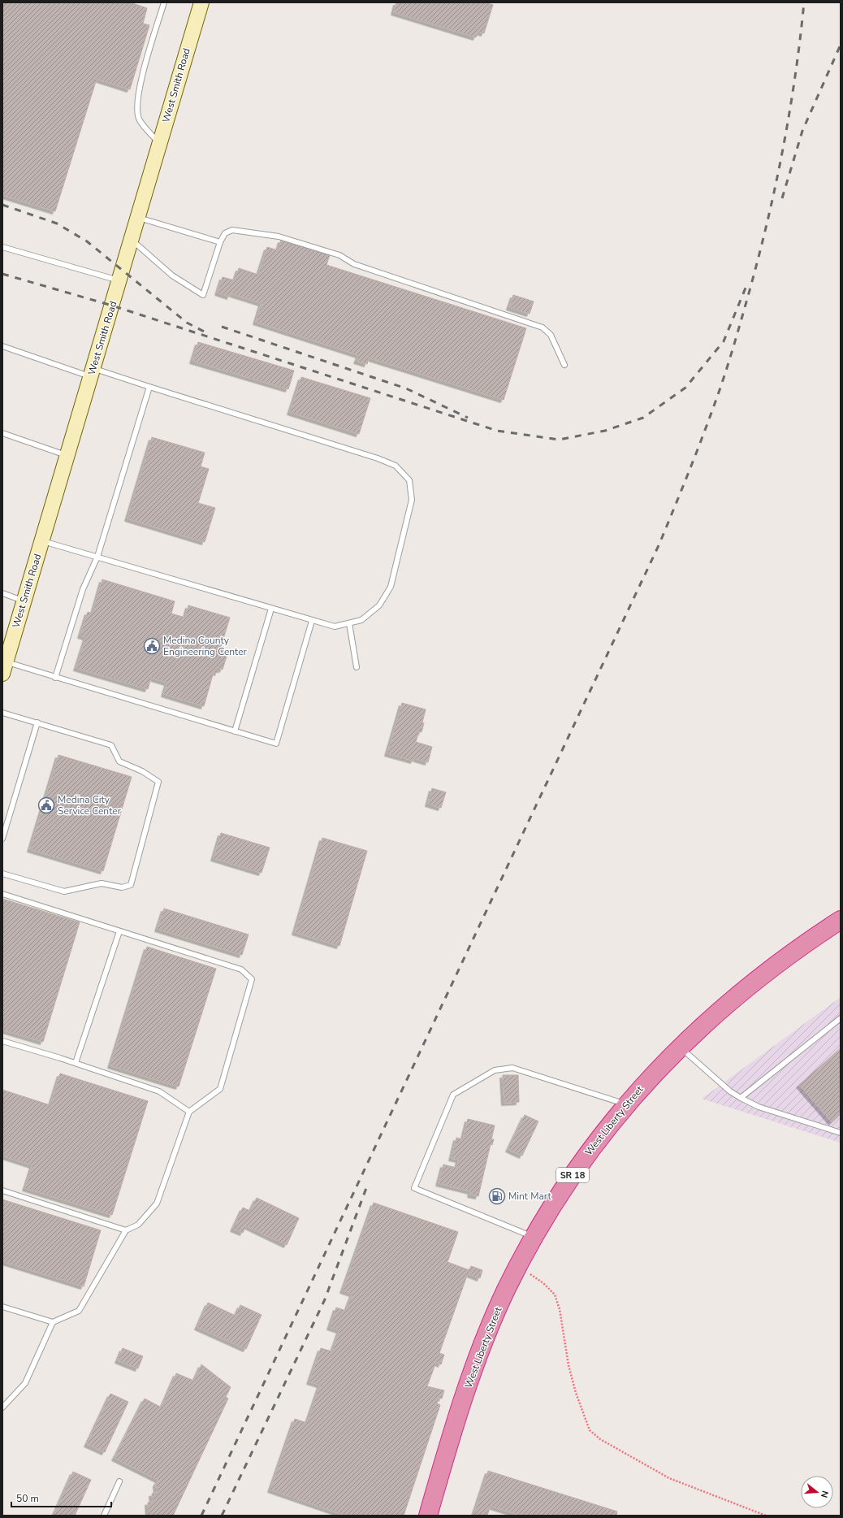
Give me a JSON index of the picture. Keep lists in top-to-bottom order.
{
  "streets": {
    "highway": ["West Liberty Street", "SR 18"],
    "street": ["West Smith Road"]
  },
  "places": {
    "public building": ["Medina County Engineering Center", "Medina City Service Center"],
    "fuel station": ["Mint Mart"]
  },
  "scale_bar": "50 m",
  "north": "right"
}
